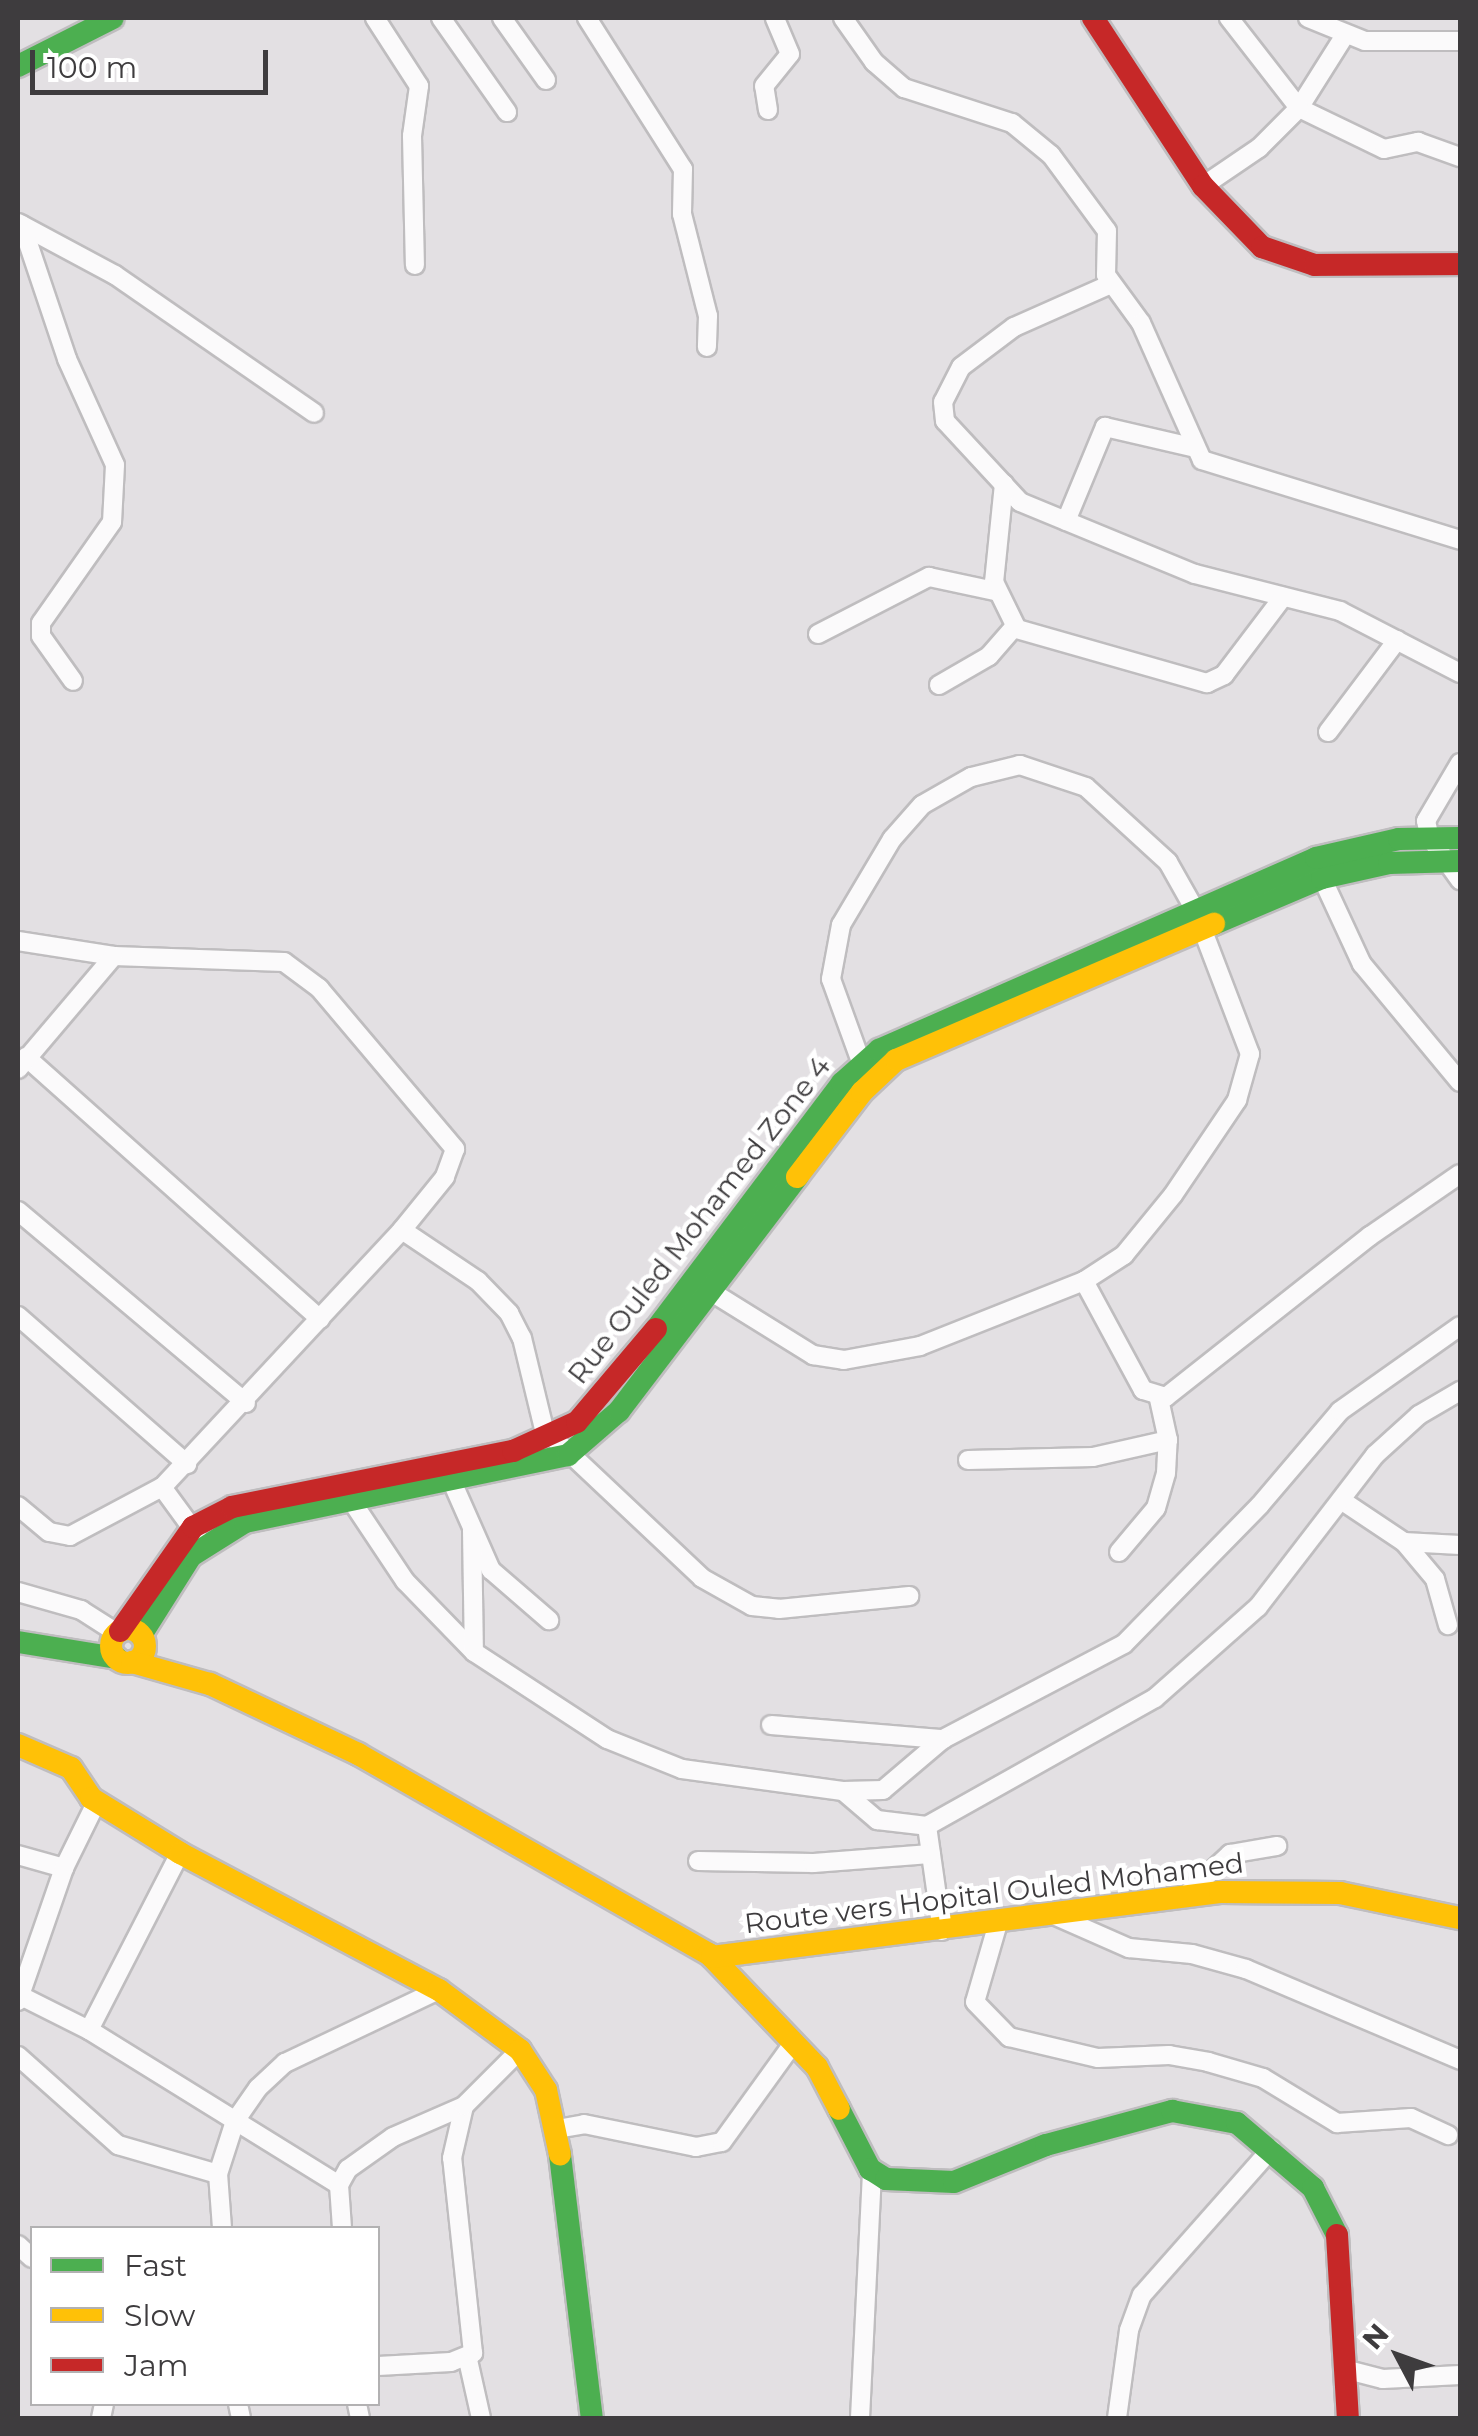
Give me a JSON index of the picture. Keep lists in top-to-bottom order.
{
  "streets": {
    "street": ["Rue Ouled Mohamed Zone 4", "Route vers Hopital Ouled Mohamed"]
  },
  "legend": ["Fast", "Slow", "Jam"],
  "scale_bar": "100 m",
  "north": "top left"
}
